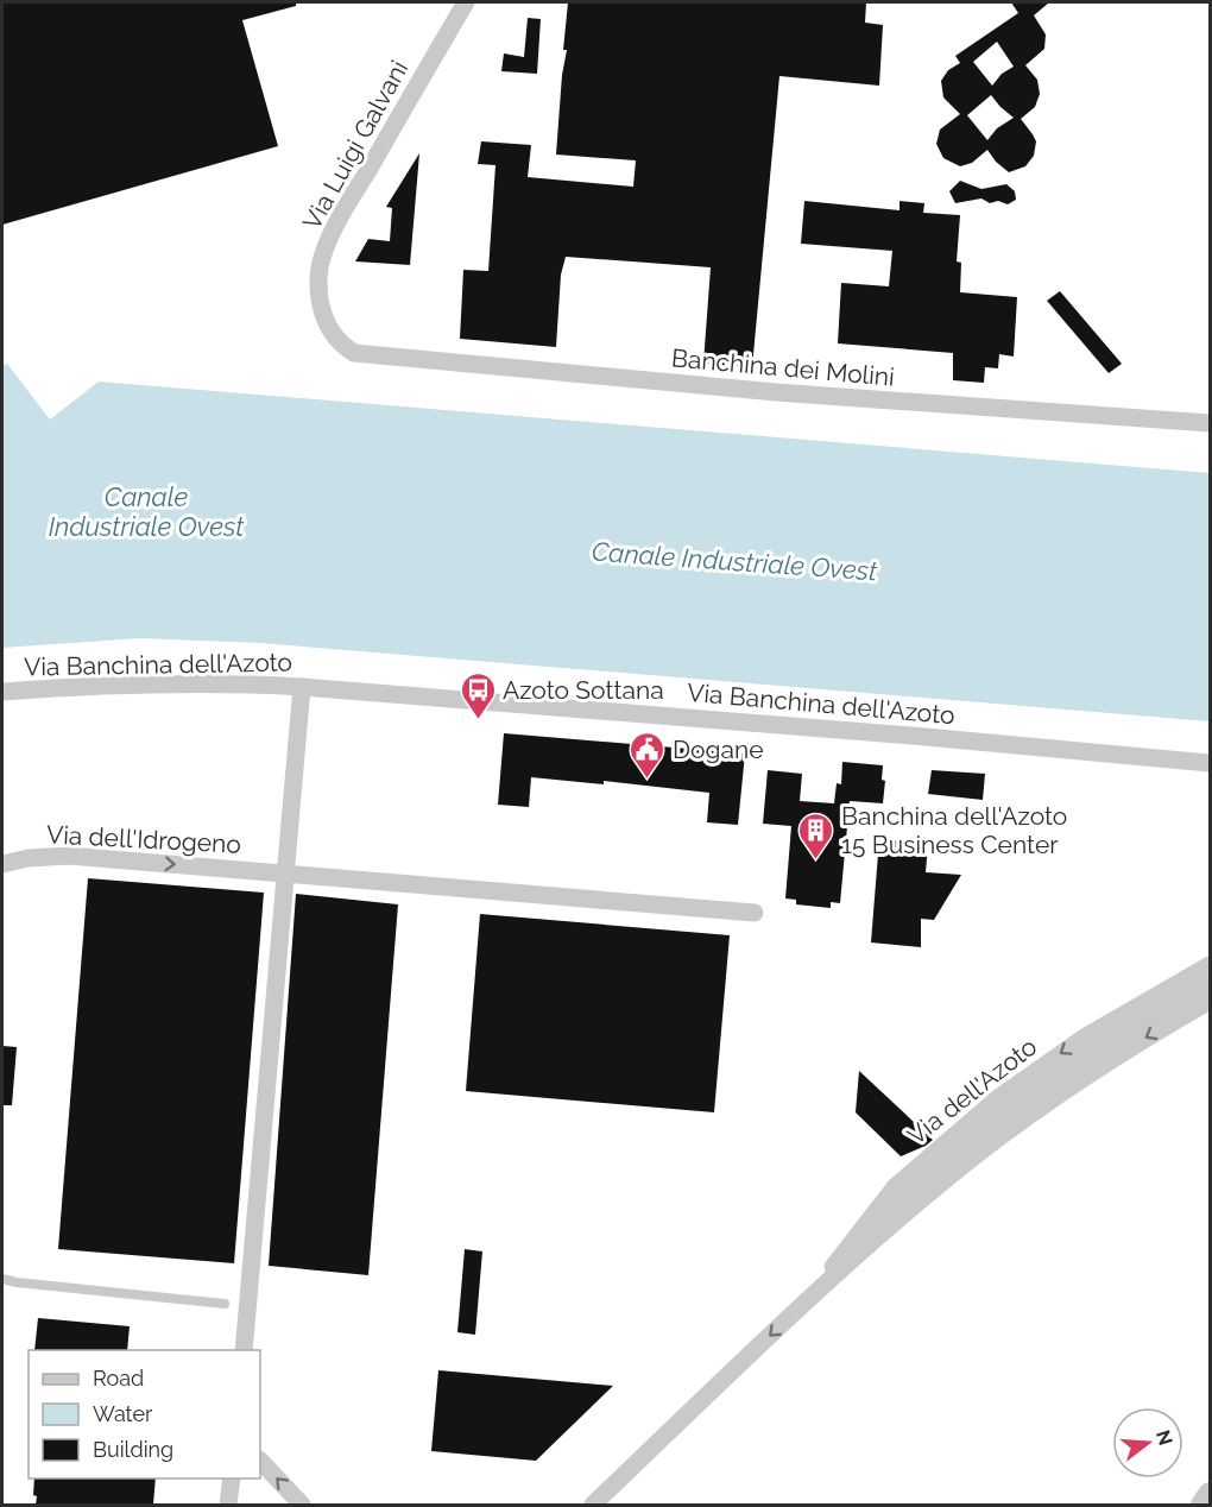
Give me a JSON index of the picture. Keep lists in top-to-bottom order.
{
  "streets": {
    "street": [
      "Via Luigi Galvani",
      "Banchina dei Molini",
      "Via Banchina dell'Azoto",
      "Via dell'Idrogeno",
      "Via dell'Azoto"
    ]
  },
  "crossings": [
    ["Via Luigi Galvani", "Banchina dei Molini"]
  ],
  "one_way": ["Via dell'Idrogeno"],
  "water": ["Canale Industriale Ovest"],
  "places": {
    "bus stop": ["Azoto Sottana"],
    "public building": ["Dogane"],
    "building": ["Banchina dell'Azoto 15 Business Center"]
  },
  "legend": ["Road", "Water", "Building"],
  "north": "right"
}
